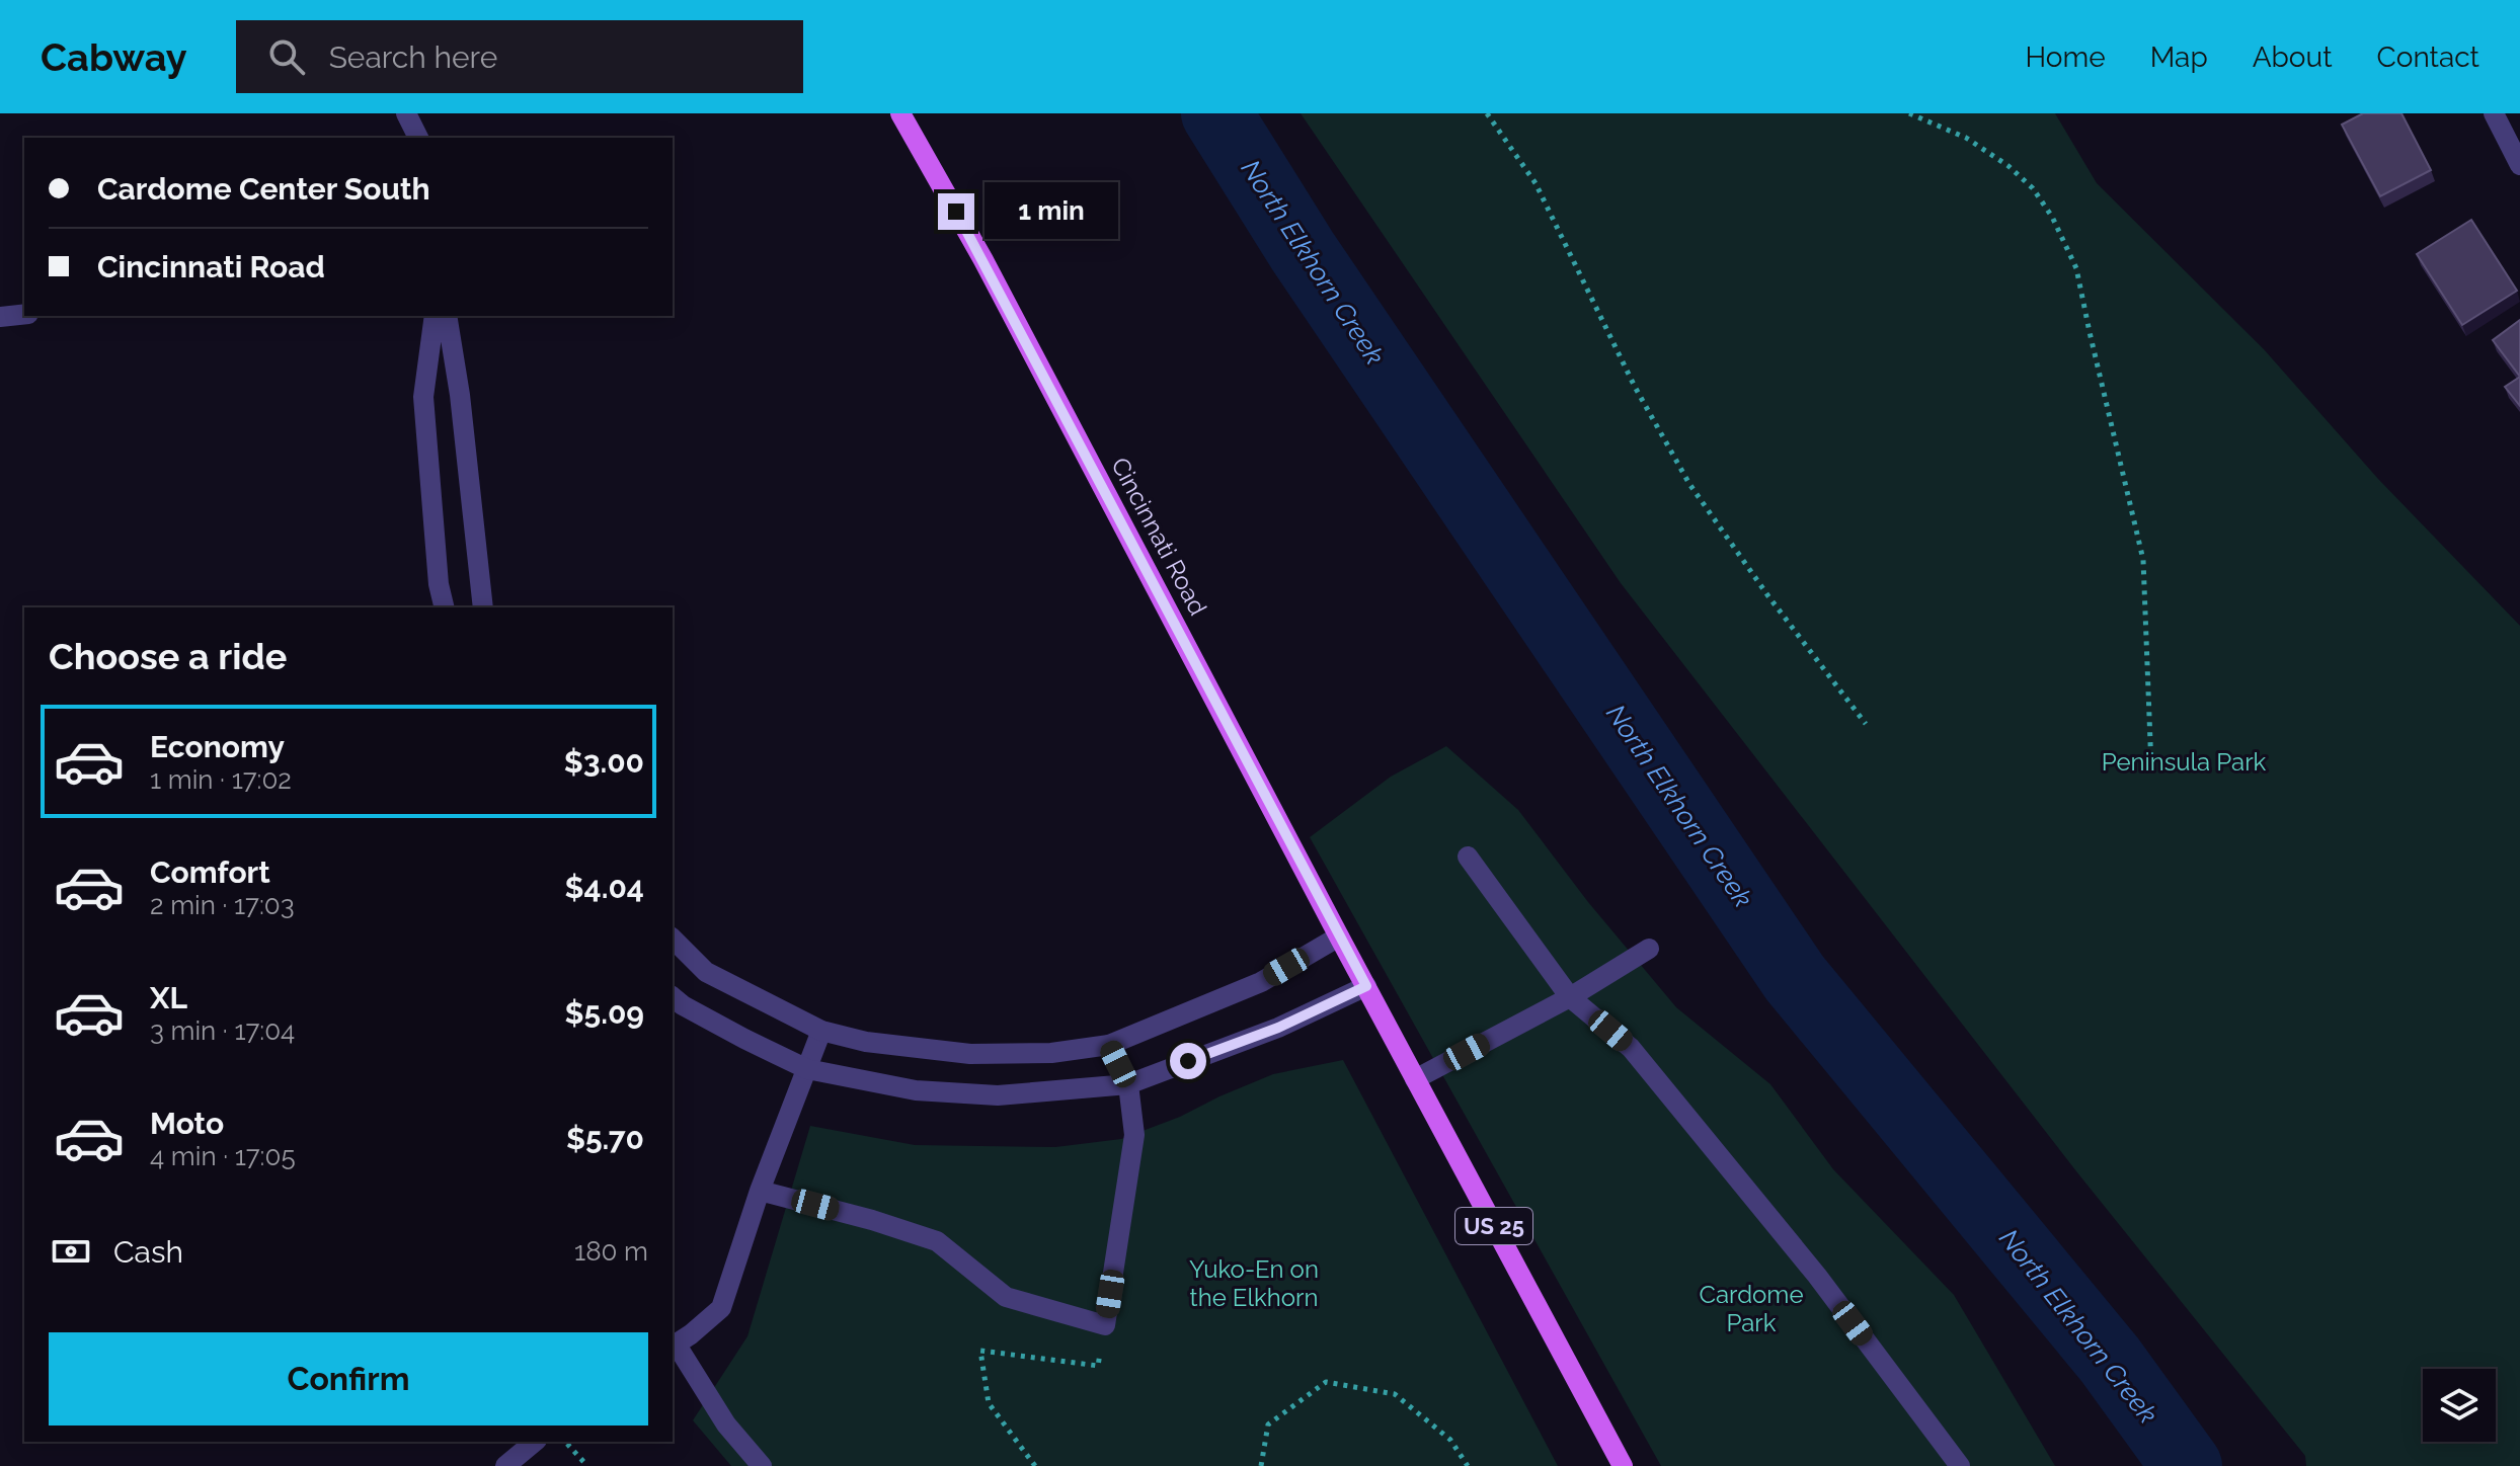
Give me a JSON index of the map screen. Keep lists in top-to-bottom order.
{
  "streets": {
    "main road": ["Cincinnati Road", "US 25"]
  },
  "crossings": [
    ["Cincinnati Road", "US 25"]
  ],
  "water": ["North Elkhorn Creek"],
  "parks": ["Peninsula Park", "Yuko-En on the Elkhorn", "Cardome Park"],
  "page": {
    "header": "Cabway",
    "search": "Search here",
    "nav": [
      "Home",
      "Map",
      "About",
      "Contact"
    ],
    "banner": ["Cardome Center South", "Cincinnati Road"],
    "bubble": "1 min",
    "heading": "Choose a ride",
    "list": [
      {
        "name": "Economy",
        "note": "1 min · 17:02",
        "value": "$3.00"
      },
      {
        "name": "Comfort",
        "note": "2 min · 17:03",
        "value": "$4.04"
      },
      {
        "name": "XL",
        "note": "3 min · 17:04",
        "value": "$5.09"
      },
      {
        "name": "Moto",
        "note": "4 min · 17:05",
        "value": "$5.70"
      }
    ],
    "pay": ["Cash", "180 m"],
    "buttons": "Confirm"
  }
}
